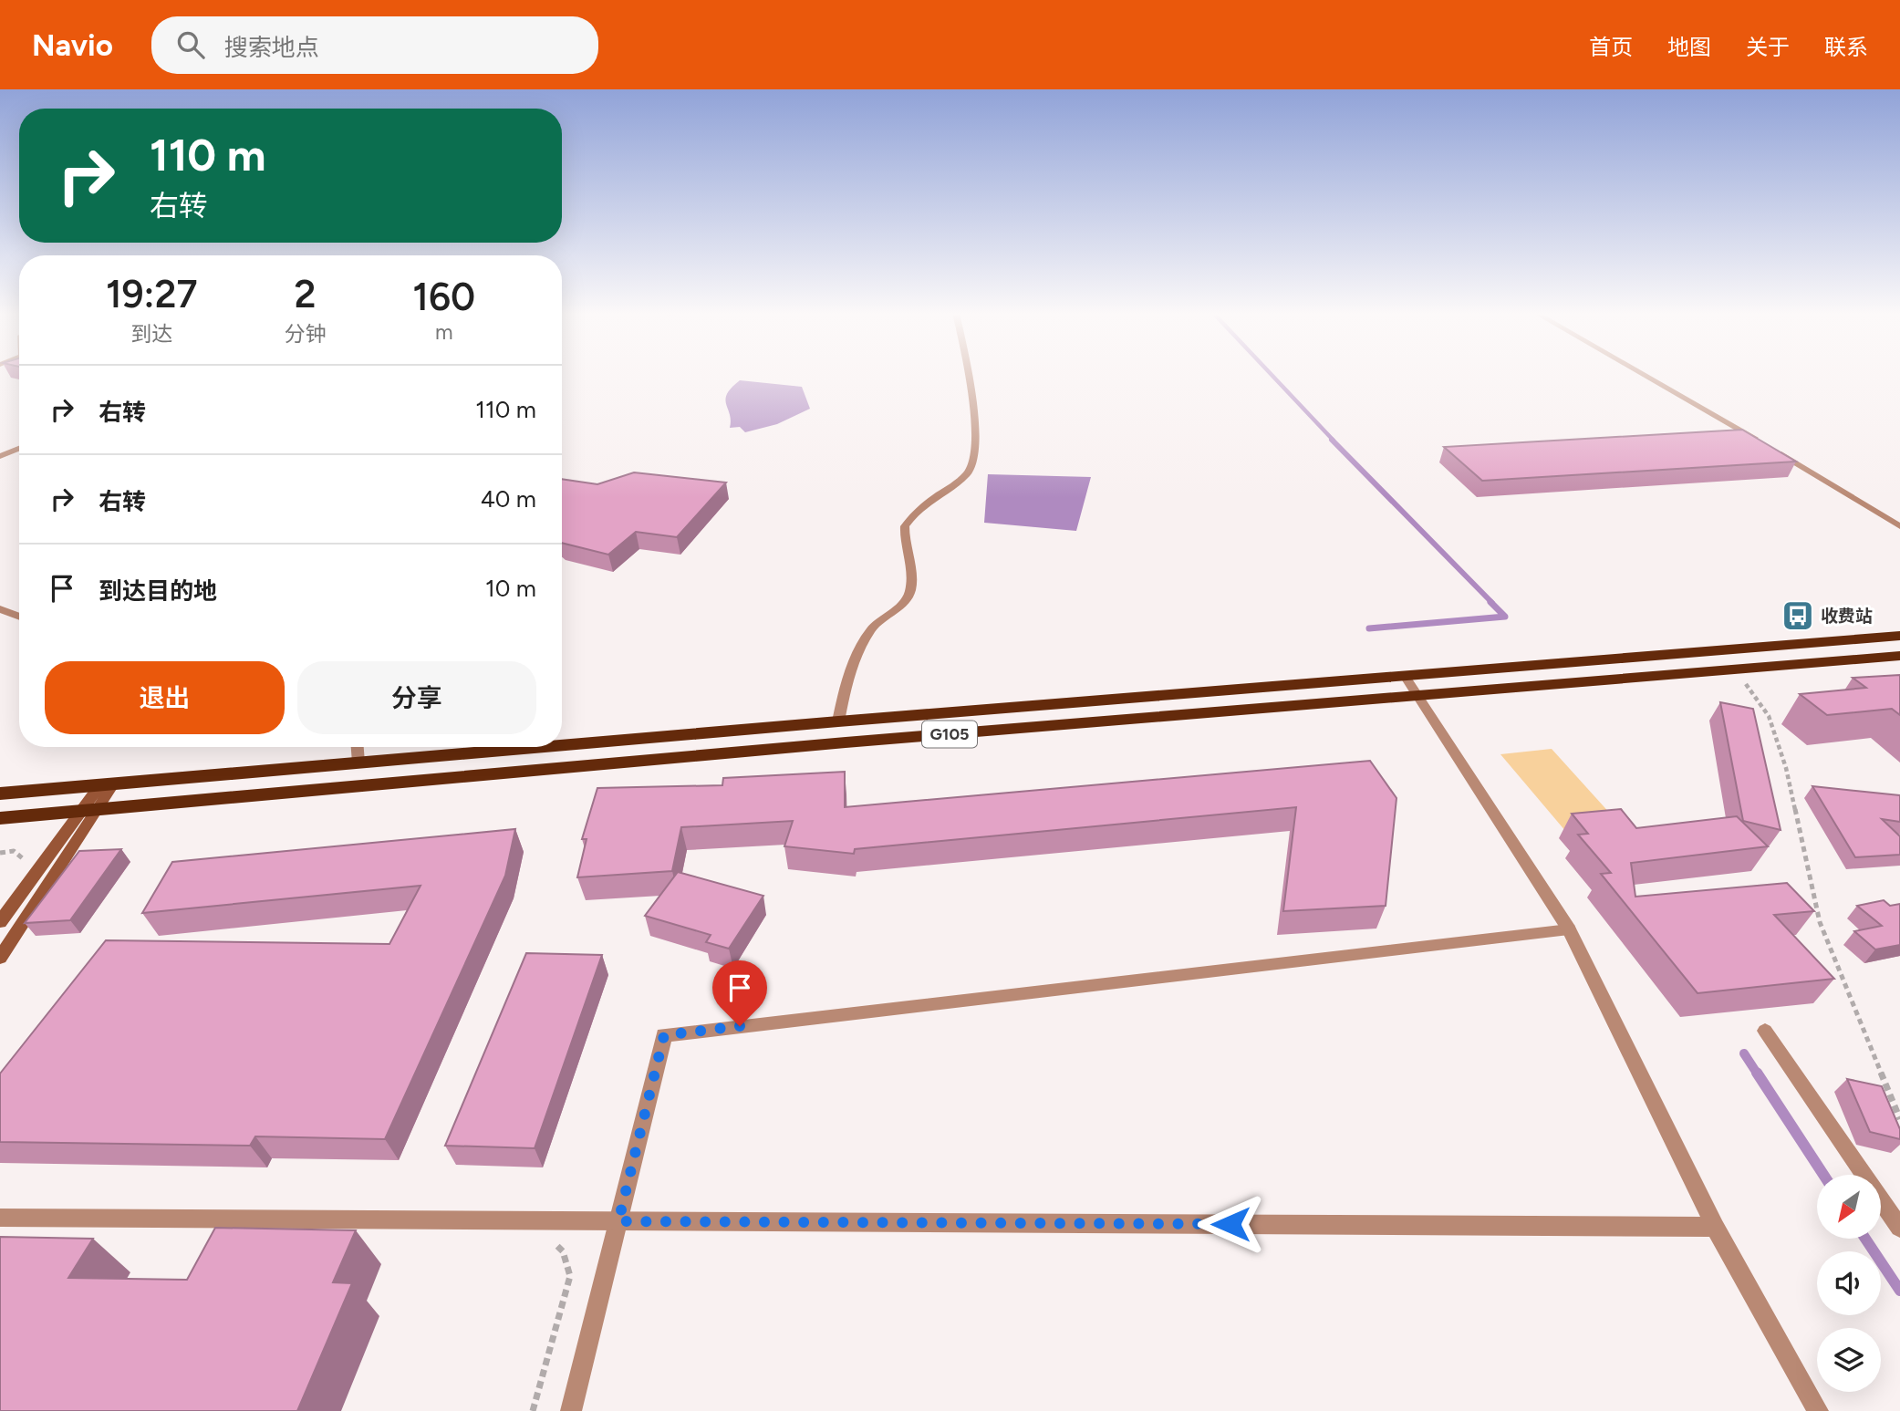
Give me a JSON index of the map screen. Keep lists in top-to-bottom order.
{
  "streets": {
    "highway": ["G105"]
  },
  "places": {
    "bus stop": ["收费站"]
  },
  "north": "bottom left",
  "page": {
    "header": "Navio",
    "search": "搜索地点",
    "nav": [
      "首页",
      "地图",
      "关于",
      "联系"
    ],
    "turn": ["110 m", "右转"],
    "eta": [
      "19:27",
      "到达",
      "2",
      "分钟",
      "160",
      "m"
    ],
    "list": [
      {
        "name": "右转",
        "value": "110 m"
      },
      {
        "name": "右转",
        "value": "40 m"
      },
      {
        "name": "到达目的地",
        "value": "10 m"
      }
    ],
    "buttons": ["退出", "分享"]
  }
}
